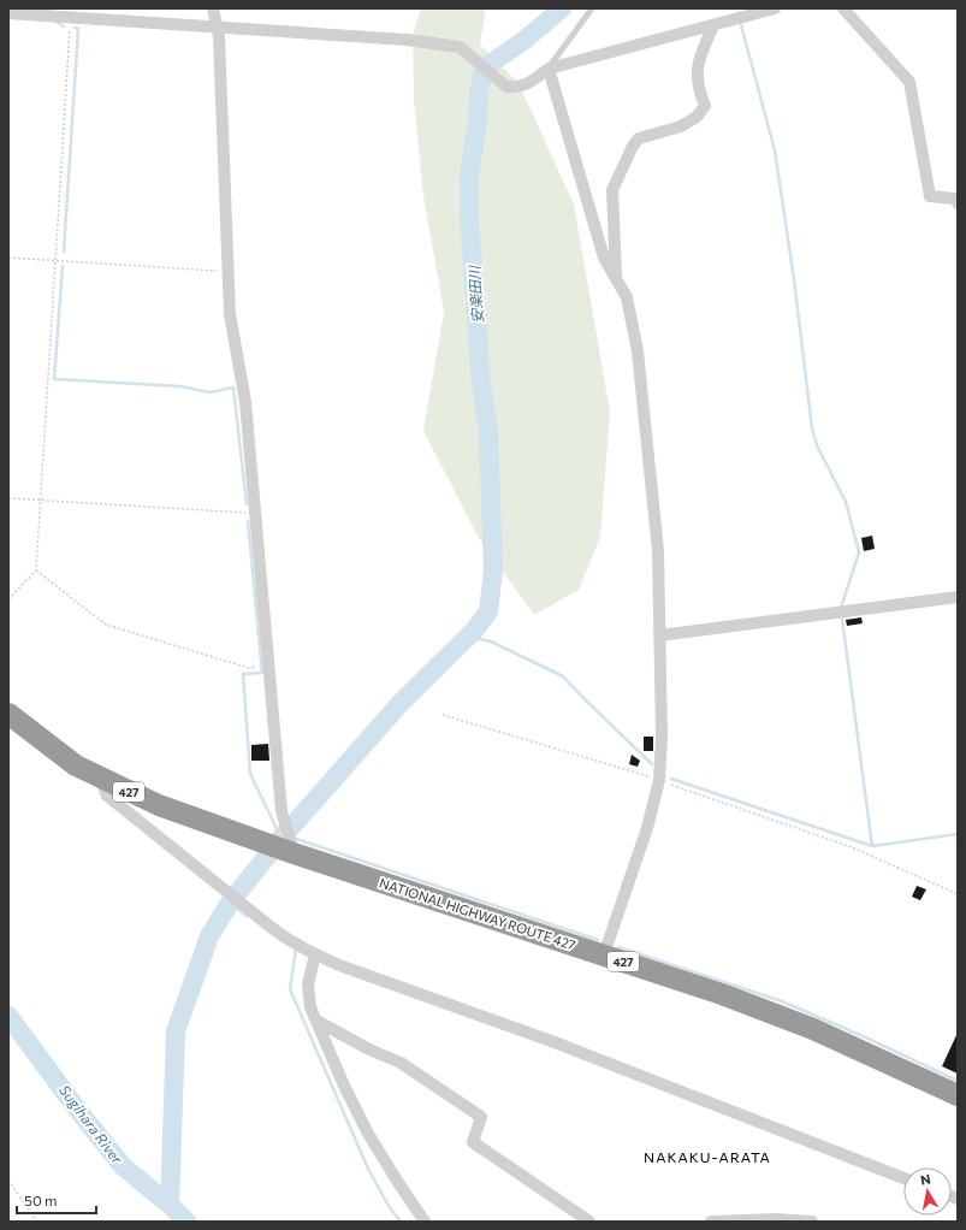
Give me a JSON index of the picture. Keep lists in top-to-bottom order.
{
  "streets": {
    "highway": ["427", "NATIONAL HIGHWAY ROUTE 427"]
  },
  "districts": ["NAKAKU-ARATA"],
  "water": ["安楽田川", "Sugihara River"],
  "scale_bar": "50 m",
  "north": "top"
}
